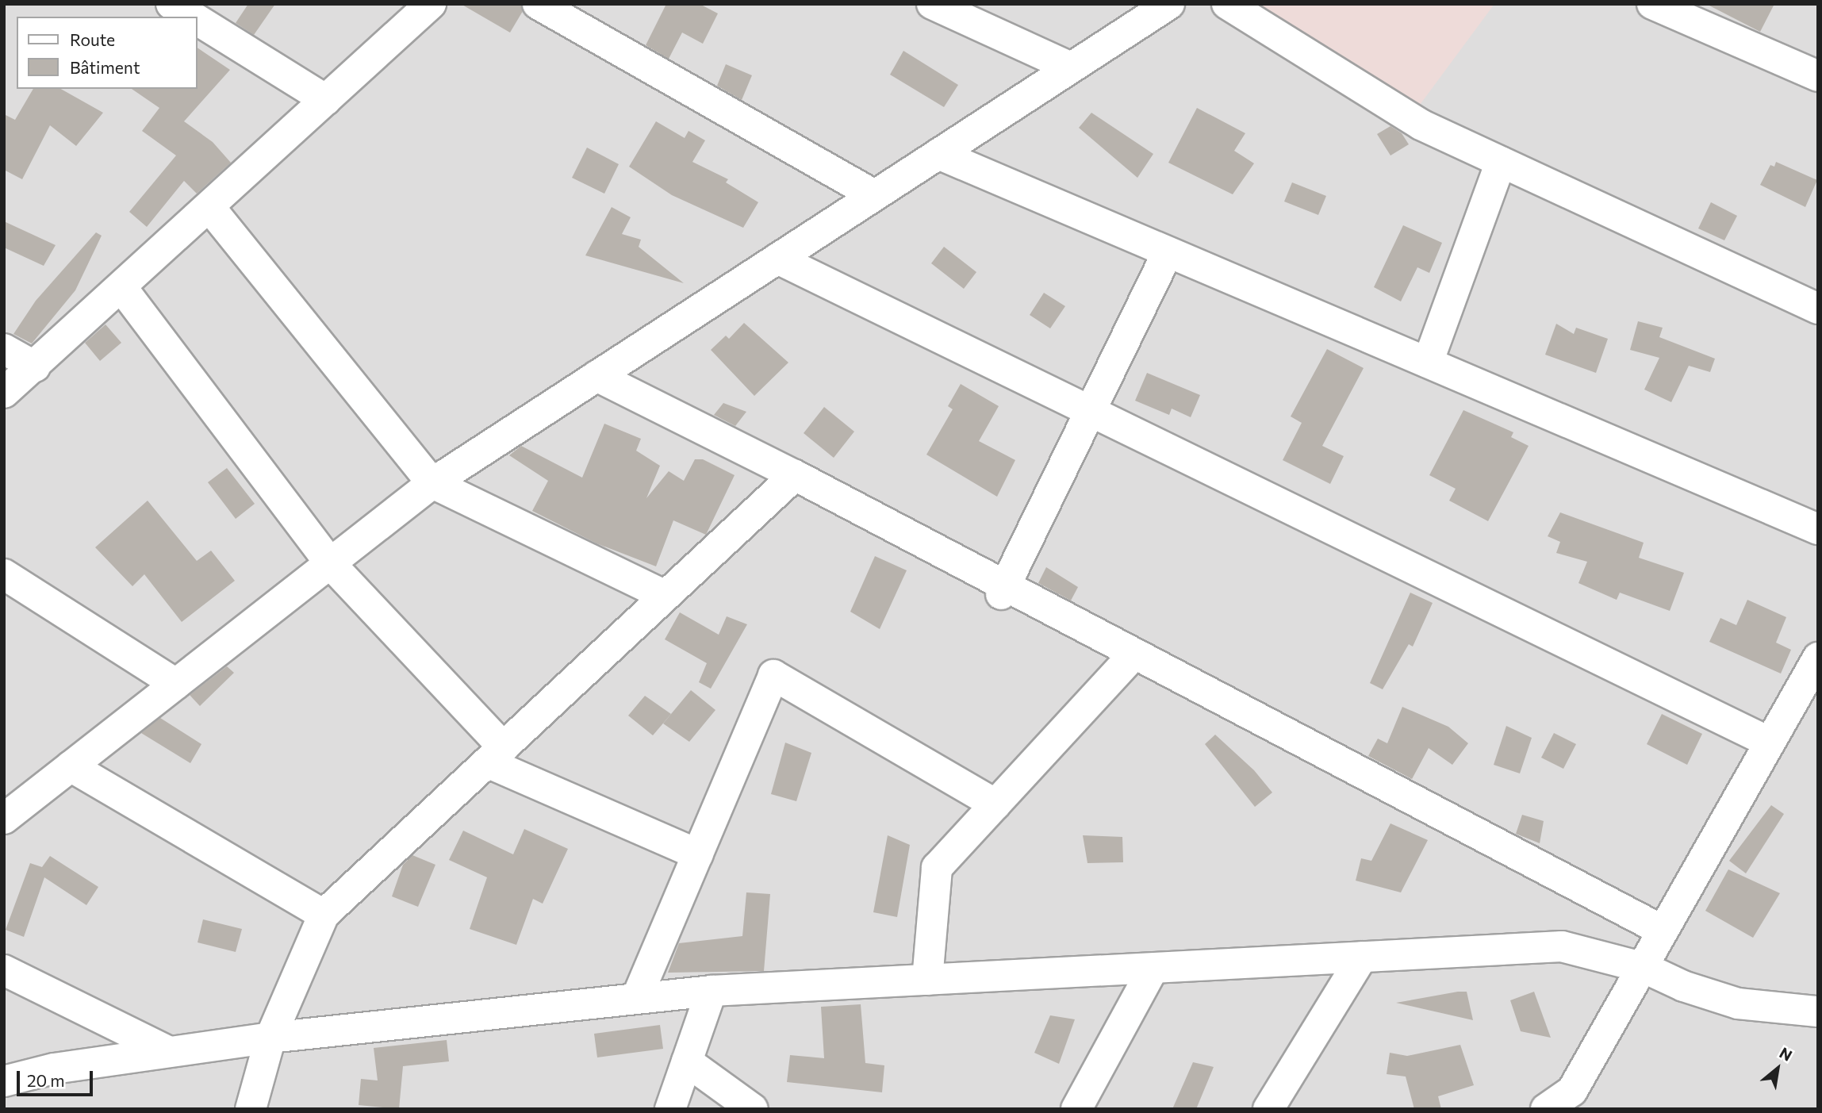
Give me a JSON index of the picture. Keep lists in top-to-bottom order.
{
  "legend": ["Route", "Bâtiment"],
  "scale_bar": "20 m",
  "north": "top right"
}
